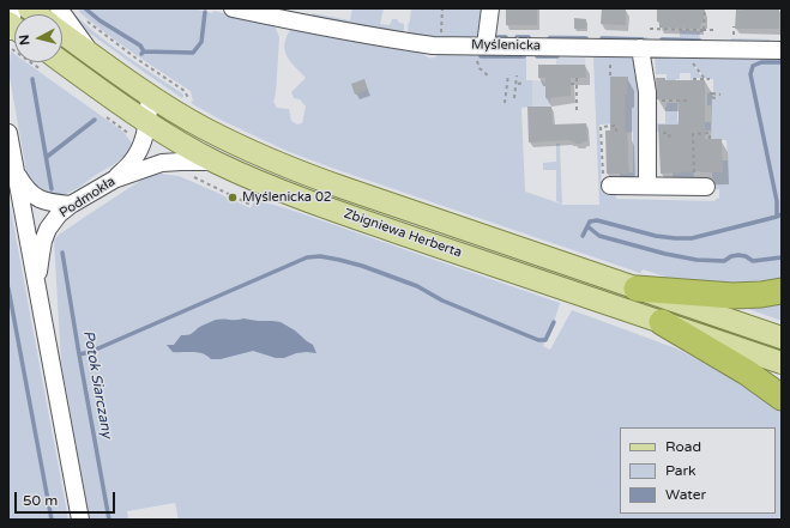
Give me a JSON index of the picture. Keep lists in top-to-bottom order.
{
  "streets": {
    "main road": ["Zbigniewa Herberta"],
    "street": ["Myślenicka", "Podmokła"]
  },
  "crossings": [
    ["Podmokła", "Zbigniewa Herberta"]
  ],
  "water": ["Potok Siarczany"],
  "places": ["Myślenicka 02"],
  "legend": ["Road", "Park", "Water"],
  "scale_bar": "50 m",
  "north": "left"
}
